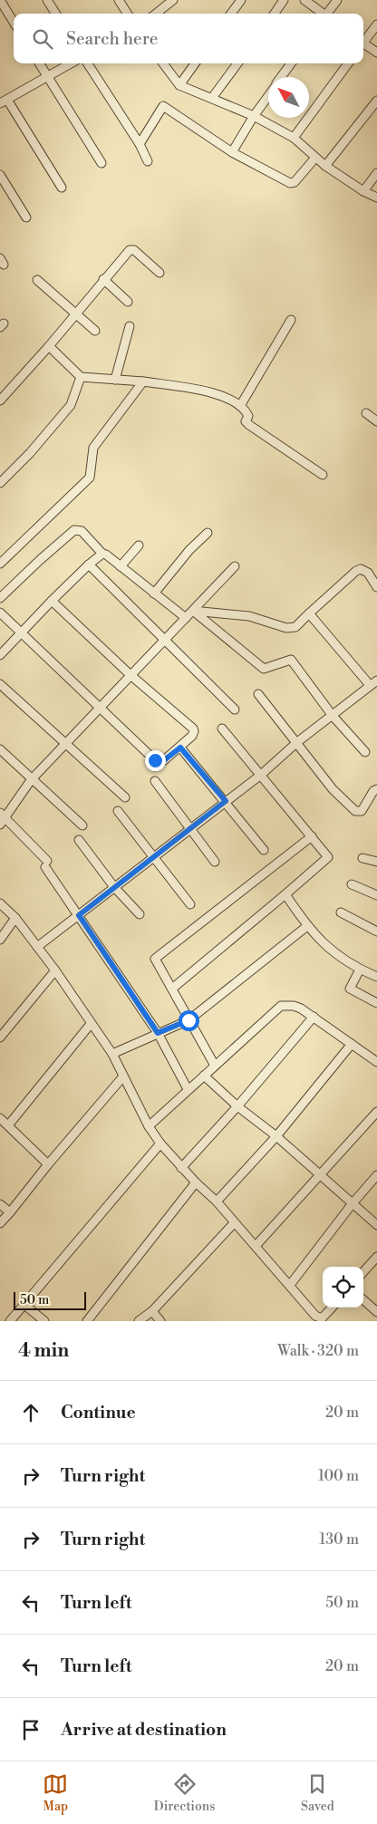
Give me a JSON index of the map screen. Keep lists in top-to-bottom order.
{
  "scale_bar": "50 m",
  "north": "top left",
  "page": {
    "search": "Search here",
    "scale": "50 m",
    "heading": ["4 min", "Walk · 320 m"],
    "list": [
      ["Continue", "20 m"],
      ["Turn right", "100 m"],
      ["Turn right", "130 m"],
      ["Turn left", "50 m"],
      ["Turn left", "20 m"],
      "Arrive at destination"
    ],
    "nav": ["Map", "Directions", "Saved"]
  }
}
